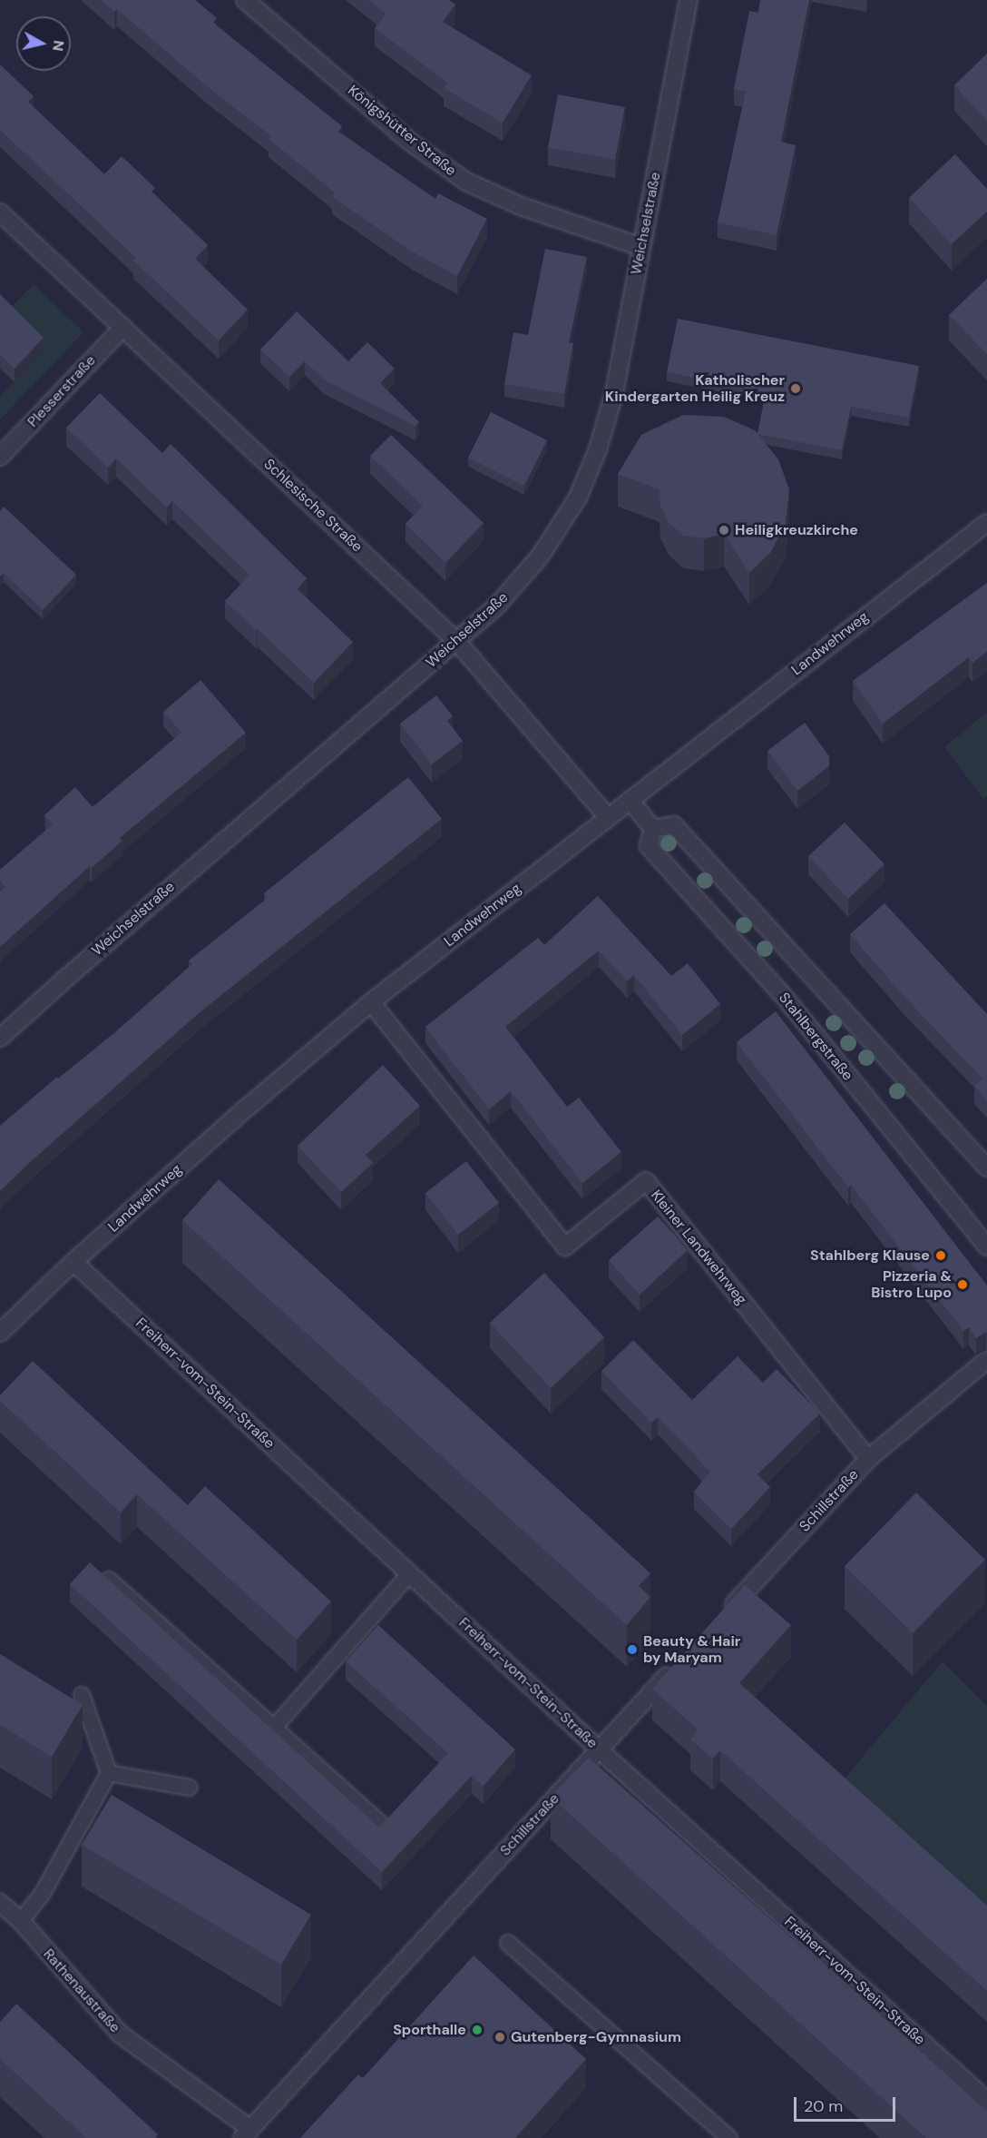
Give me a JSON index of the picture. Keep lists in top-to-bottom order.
{
  "streets": {
    "street": [
      "Königshütter Straße",
      "Weichselstraße",
      "Plesserstraße",
      "Schlesische Straße",
      "Landwehrweg",
      "Stahlbergstraße",
      "Kleiner Landwehrweg",
      "Freiherr-vom-Stein-Straße",
      "Schillstraße",
      "Rathenaustraße"
    ]
  },
  "crossings": [
    ["Königshütter Straße", "Weichselstraße"],
    ["Weichselstraße", "Schlesische Straße"],
    ["Plesserstraße", "Schlesische Straße"],
    ["Schlesische Straße", "Landwehrweg"],
    ["Landwehrweg", "Kleiner Landwehrweg"],
    ["Landwehrweg", "Freiherr-vom-Stein-Straße"],
    ["Kleiner Landwehrweg", "Schillstraße"],
    ["Freiherr-vom-Stein-Straße", "Schillstraße"],
    ["Schillstraße", "Rathenaustraße"]
  ],
  "places": [
    "Katholischer Kindergarten Heilig Kreuz",
    "Heiligkreuzkirche",
    "Stahlberg Klause",
    "Pizzeria & Bistro Lupo",
    "Beauty & Hair by Maryam",
    "Sporthalle",
    "Gutenberg-Gymnasium"
  ],
  "scale_bar": "20 m",
  "north": "right"
}
